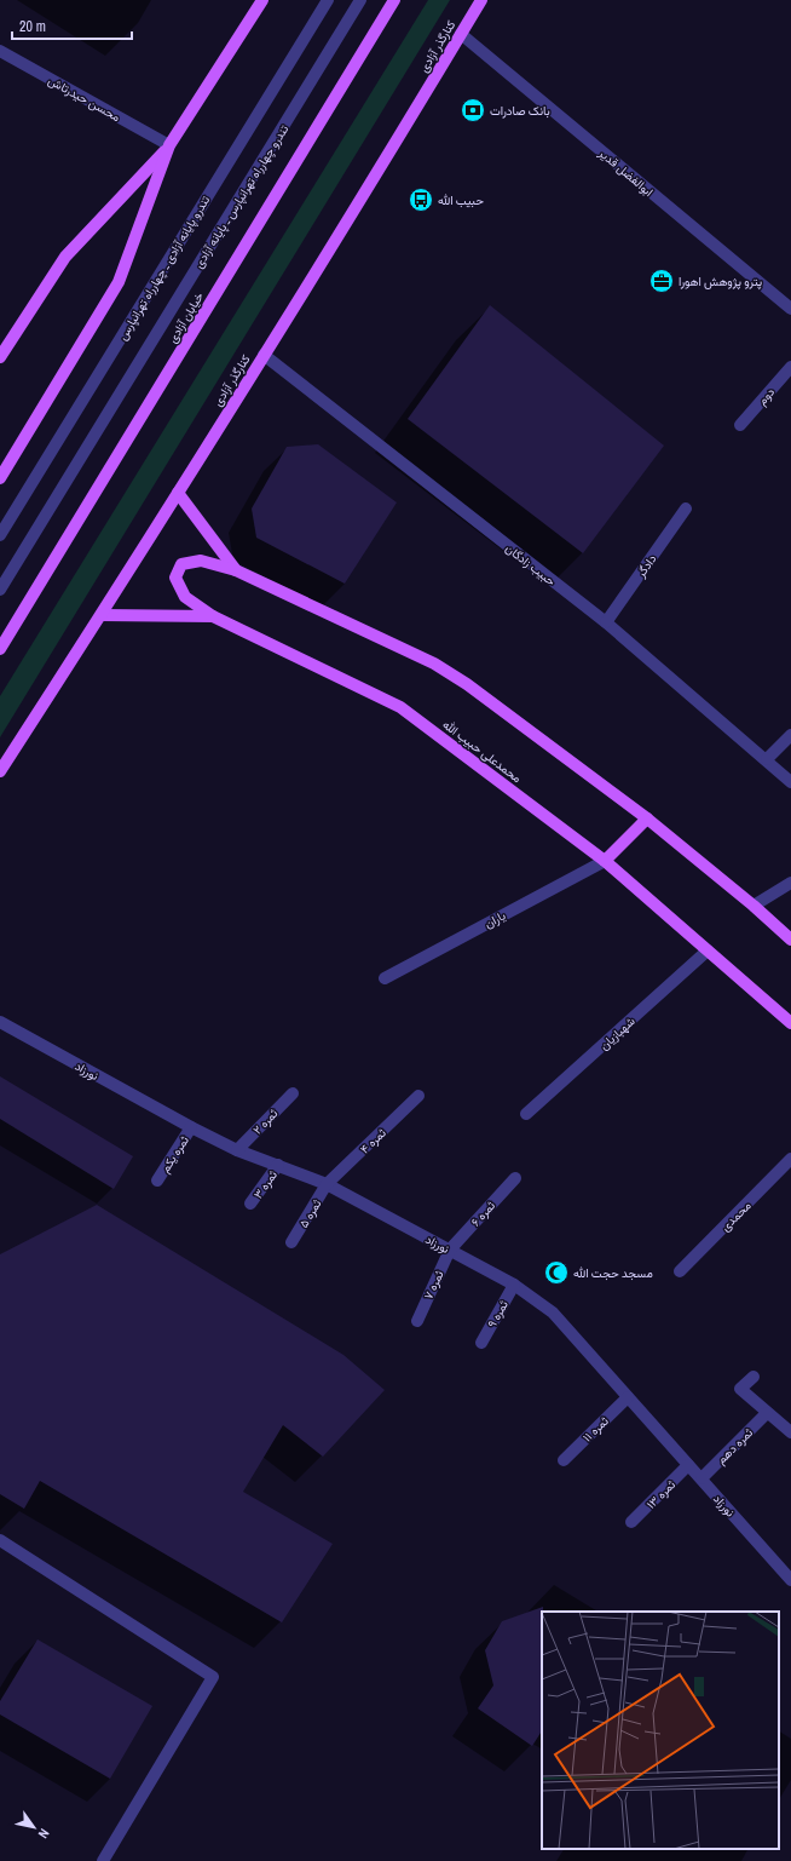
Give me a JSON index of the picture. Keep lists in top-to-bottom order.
{
  "streets": {
    "main road": ["کنارگذر آزادی", "خیابان آزادی", "محمدعلی حبیب الله"],
    "street": [
      "محسن حیدرتاش",
      "ابوالفضل قدیر",
      "تندرو چهارراه تهرانپارس ـ پایانه آزادی",
      "تندرو پایانه آزادی ـ چهارراه تهرانپارس",
      "دوم",
      "حبیب زادگان",
      "دادگر",
      "یاران",
      "شهبازیان",
      "نورزاد",
      "ثمره ۲",
      "ثمره ۴",
      "ثمره یکم",
      "ثمره ۳",
      "ثمره ۵",
      "ثمره ۶",
      "محمدی",
      "ثمره ۷",
      "ثمره ۹",
      "ثمره ۱۱",
      "ثمره دهم",
      "ثمره ۱۳"
    ]
  },
  "crossings": [
    ["کنارگذر آزادی", "ابوالفضل قدیر"],
    ["کنارگذر آزادی", "حبیب زادگان"],
    ["کنارگذر آزادی", "محمدعلی حبیب الله"],
    ["حبیب زادگان", "دادگر"],
    ["محمدعلی حبیب الله", "یاران"],
    ["محمدعلی حبیب الله", "شهبازیان"],
    ["نورزاد", "ثمره ۲"],
    ["نورزاد", "ثمره ۴"],
    ["نورزاد", "ثمره یکم"],
    ["نورزاد", "ثمره ۳"],
    ["نورزاد", "ثمره ۵"],
    ["نورزاد", "ثمره ۶"],
    ["نورزاد", "ثمره ۷"],
    ["نورزاد", "ثمره ۹"],
    ["نورزاد", "ثمره ۱۱"],
    ["نورزاد", "ثمره دهم"],
    ["نورزاد", "ثمره ۱۳"],
    ["ثمره ۴", "ثمره ۵"],
    ["ثمره ۶", "ثمره ۷"]
  ],
  "places": {
    "bank": ["بانک صادرات"],
    "bus stop": ["حبیب الله"],
    "office": ["پترو پژوهش اهورا"],
    "mosque": ["مسجد حجت الله"]
  },
  "scale_bar": "20 m",
  "north": "bottom right"
}
